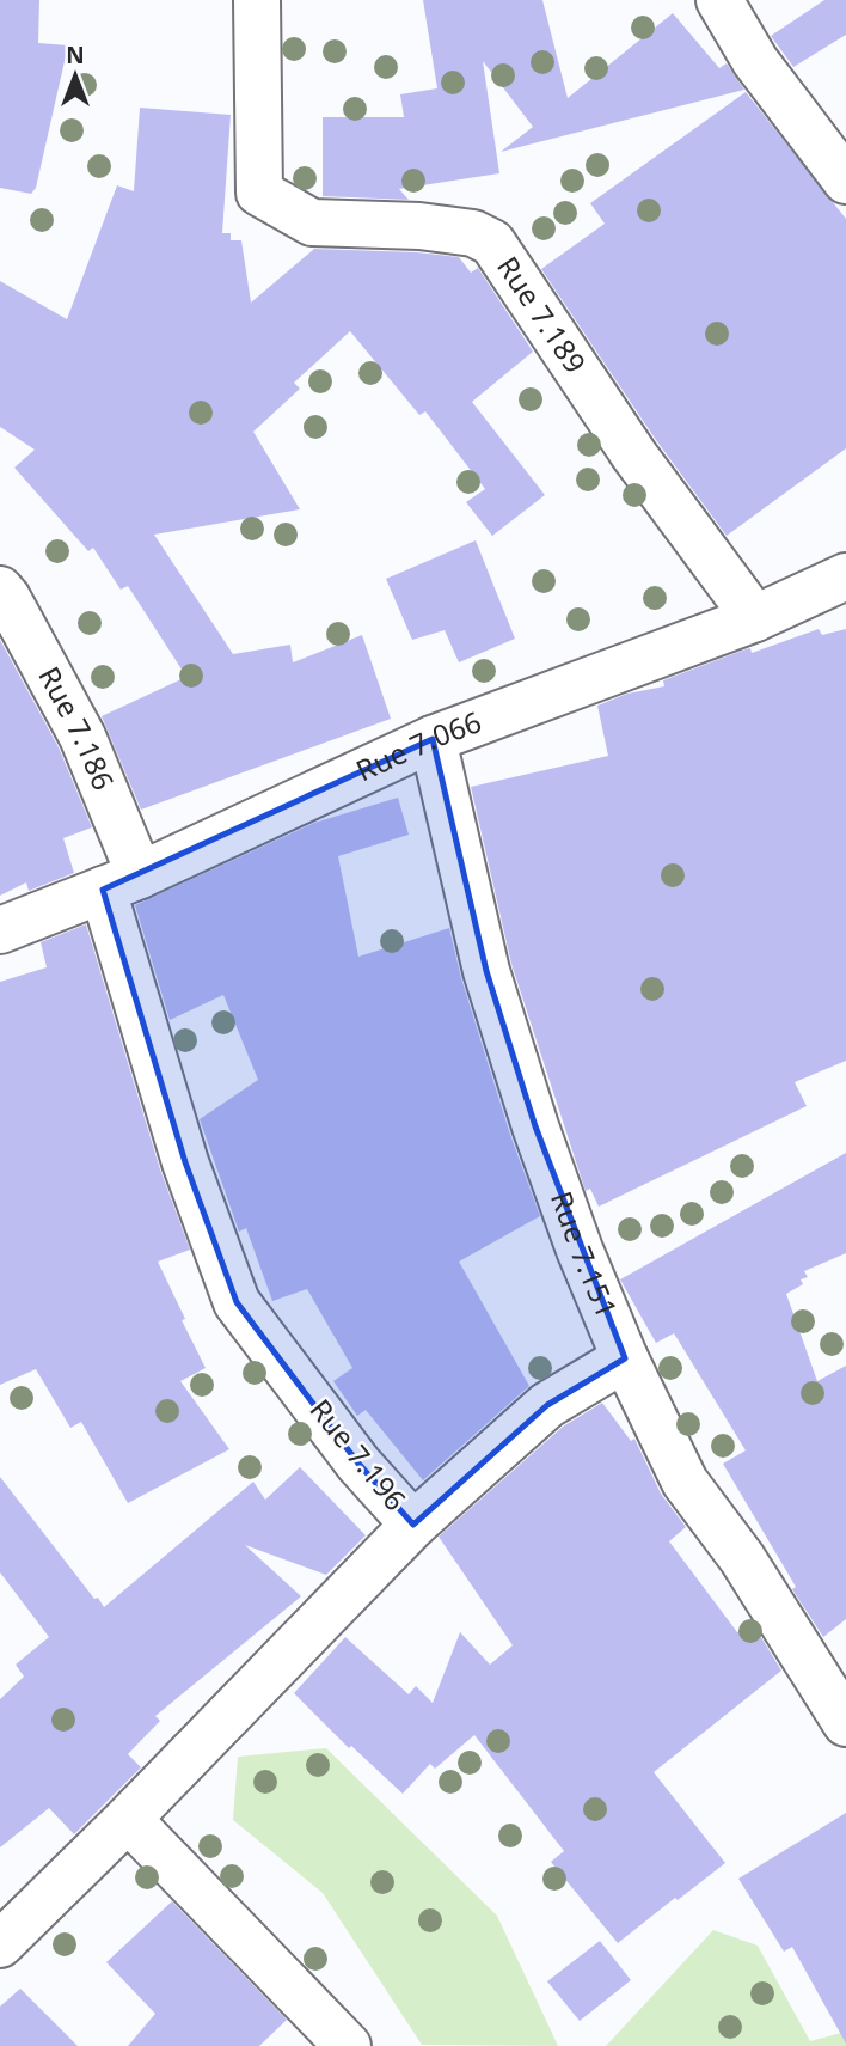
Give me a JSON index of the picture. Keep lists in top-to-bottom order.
{
  "streets": {
    "street": [
      "Rue 7.189",
      "Rue 7.186",
      "Rue 7.066",
      "Rue 7.151",
      "Rue 7.196"
    ]
  },
  "crossings": [
    ["Rue 7.189", "Rue 7.066"],
    ["Rue 7.186", "Rue 7.066"],
    ["Rue 7.186", "Rue 7.196"],
    ["Rue 7.066", "Rue 7.151"],
    ["Rue 7.066", "Rue 7.196"]
  ],
  "north": "top"
}
